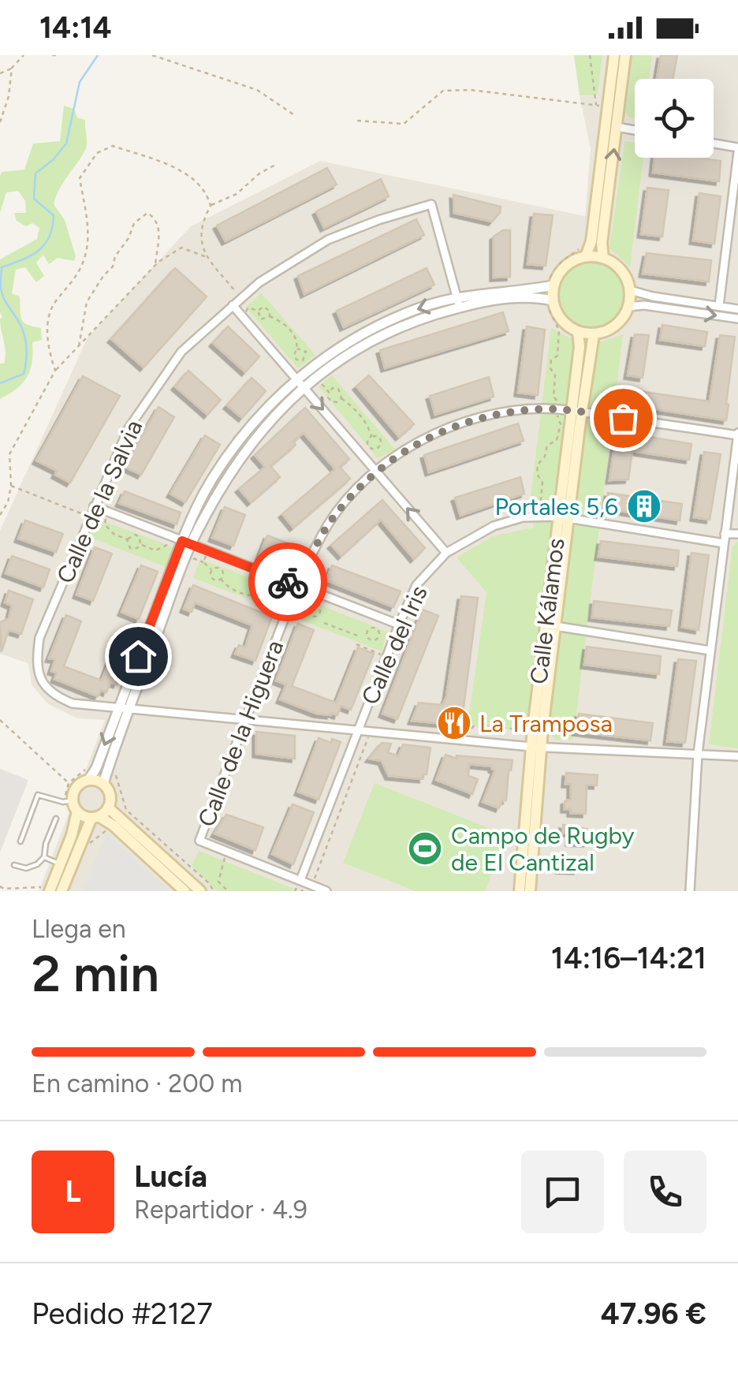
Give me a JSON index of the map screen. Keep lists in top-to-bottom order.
{
  "streets": {
    "main road": ["Calle Kálamos"],
    "street": ["Calle de la Salvia", "Calle del Iris", "Calle de la Higuera"]
  },
  "crossings": [
    ["Calle de la Salvia", "Calle Kálamos"],
    ["Calle de la Salvia", "Calle del Iris"],
    ["Calle de la Salvia", "Calle de la Higuera"],
    ["Calle Kálamos", "Calle del Iris"],
    ["Calle Kálamos", "Calle de la Higuera"],
    ["Calle del Iris", "Calle de la Higuera"]
  ],
  "places": {
    "building": ["Portales 5,6"],
    "restaurant": ["La Tramposa"],
    "sports": ["Campo de Rugby de El Cantizal"]
  },
  "page": {
    "status": "14:14",
    "heading": ["2 min", "Llega en", "14:16–14:21"],
    "panel": [
      "Lucía",
      "Repartidor · 4.9",
      "Pedido #2127",
      "47.96 €"
    ],
    "bar": "En camino · 200 m",
    "round": "L"
  }
}
